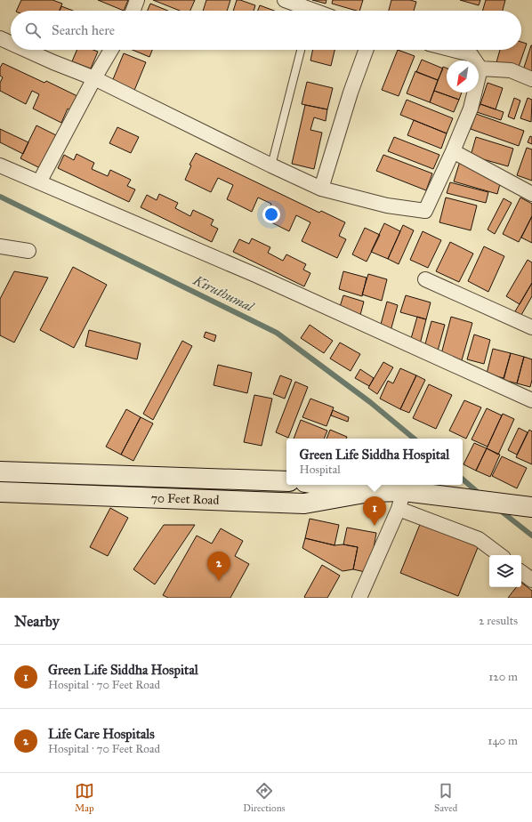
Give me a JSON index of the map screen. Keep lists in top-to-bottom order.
{
  "streets": {
    "main road": ["70 Feet Road"]
  },
  "water": ["Kiruthumal"],
  "north": "bottom left",
  "page": {
    "search": "Search here",
    "popup": ["Green Life Siddha Hospital", "Hospital"],
    "pins": ["1", "2"],
    "heading": ["Nearby", "2 results"],
    "list": [
      {
        "mark": "1",
        "name": "Green Life Siddha Hospital",
        "note": "Hospital · 70 Feet Road",
        "value": "120 m"
      },
      {
        "mark": "2",
        "name": "Life Care Hospitals",
        "note": "Hospital · 70 Feet Road",
        "value": "140 m"
      }
    ],
    "nav": ["Map", "Directions", "Saved"]
  }
}
